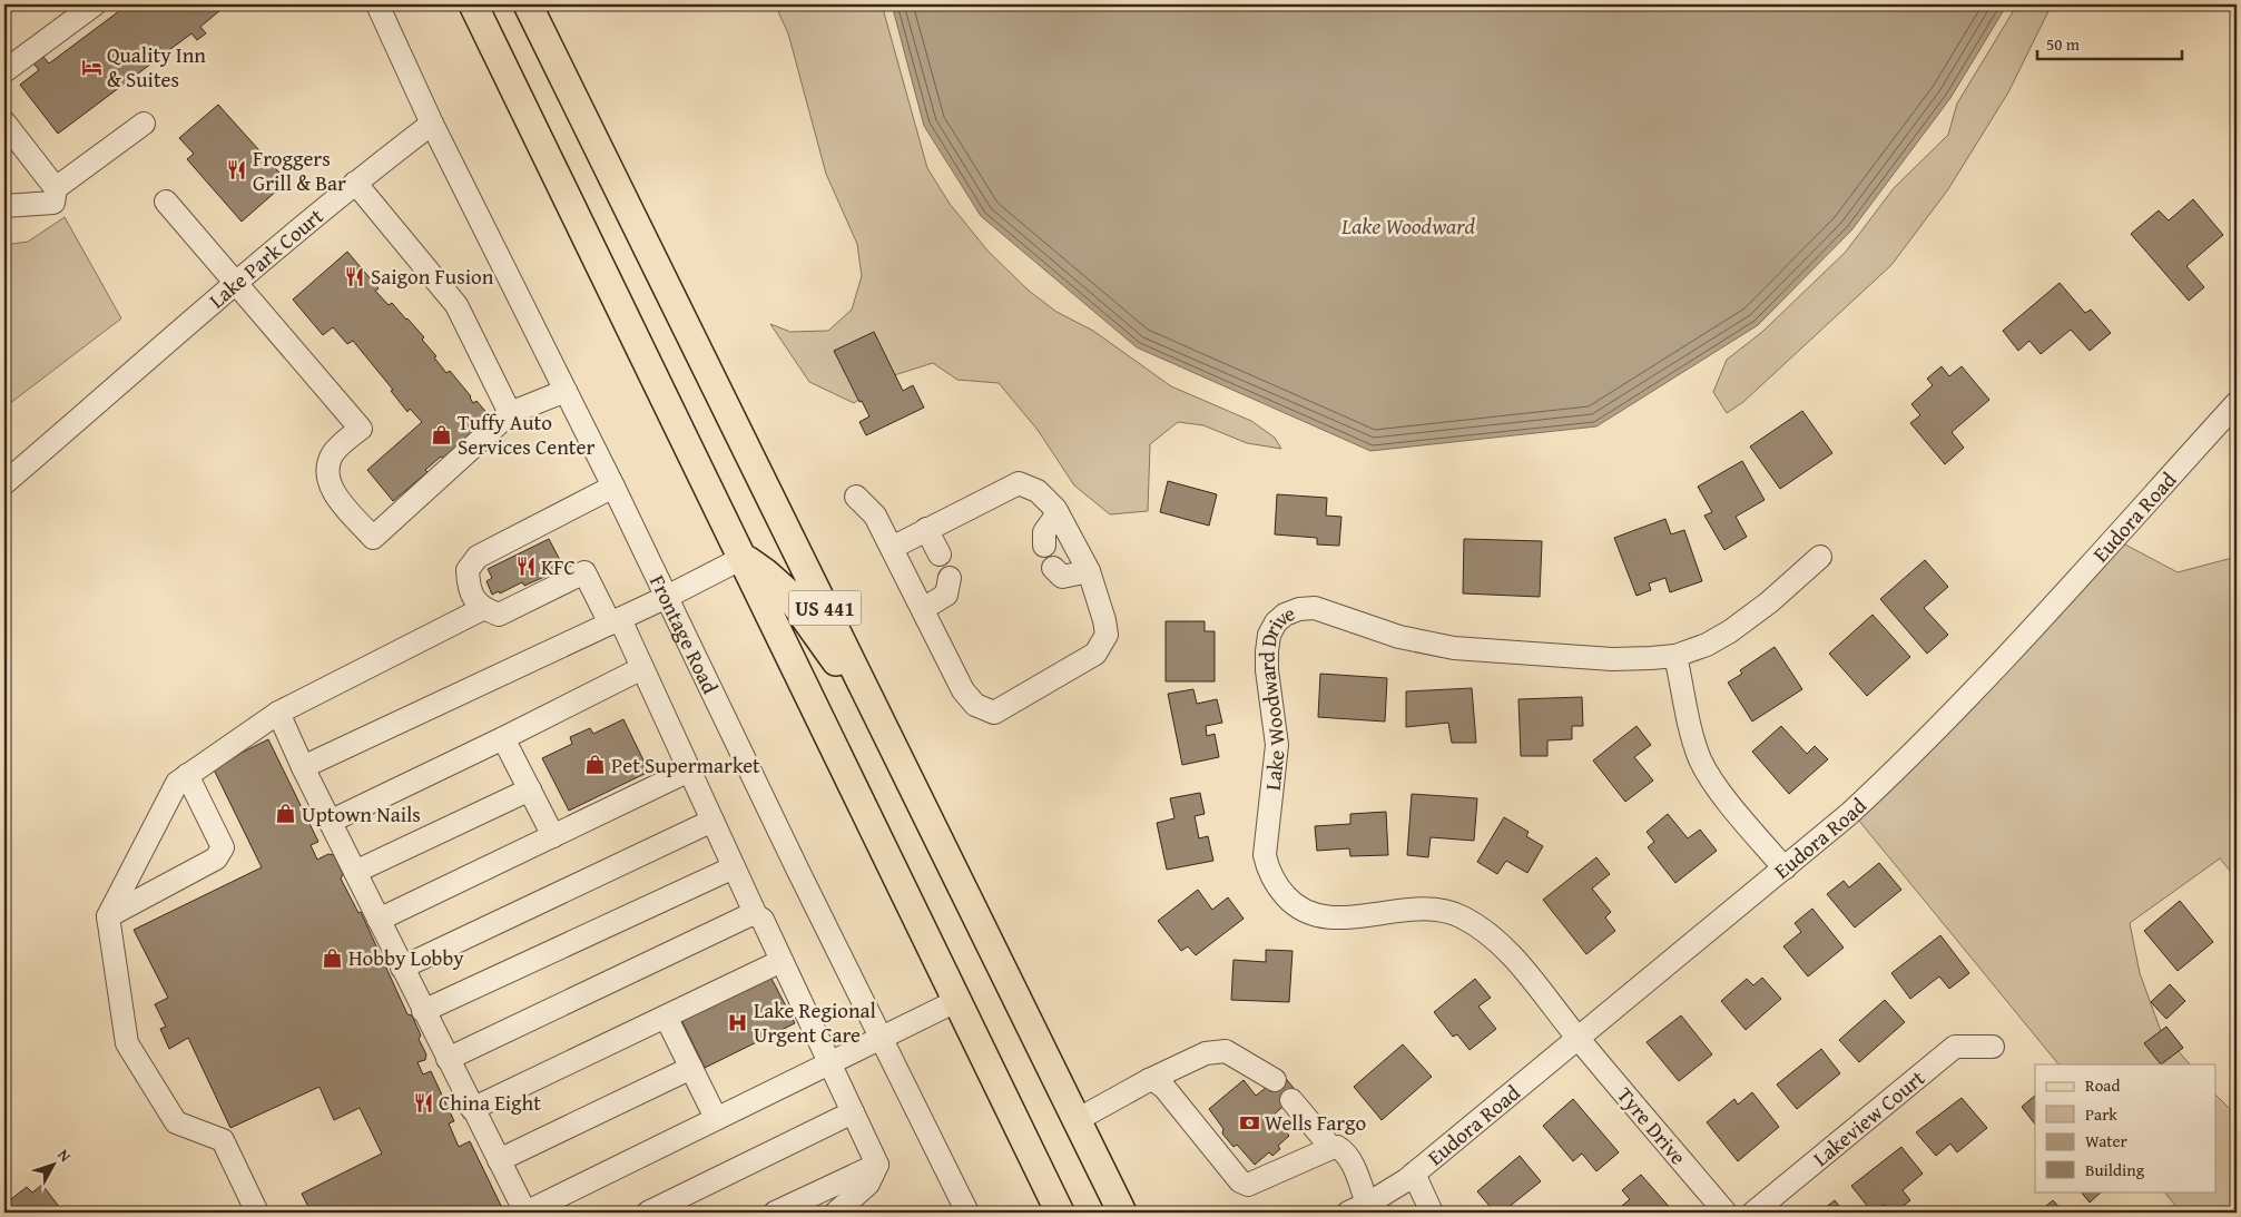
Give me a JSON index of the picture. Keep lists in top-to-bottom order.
{
  "streets": {
    "main road": ["US 441"],
    "street": [
      "Lake Park Court",
      "Eudora Road",
      "Frontage Road",
      "Lake Woodward Drive",
      "Lakeview Court",
      "Tyre Drive"
    ]
  },
  "crossings": [
    ["Lake Park Court", "Frontage Road"],
    ["Eudora Road", "Lake Woodward Drive"],
    ["Eudora Road", "Tyre Drive"],
    ["Lake Woodward Drive", "Tyre Drive"]
  ],
  "water": ["Lake Woodward"],
  "places": {
    "hotel": ["Quality Inn & Suites"],
    "restaurant": [
      "Froggers Grill & Bar",
      "Saigon Fusion",
      "KFC",
      "China Eight"
    ],
    "shop": [
      "Tuffy Auto Services Center",
      "Pet Supermarket",
      "Uptown Nails",
      "Hobby Lobby"
    ],
    "hospital": ["Lake Regional Urgent Care"],
    "bank": ["Wells Fargo"]
  },
  "legend": [
    "Road",
    "Park",
    "Water",
    "Building"
  ],
  "scale_bar": "50 m",
  "north": "top right"
}
